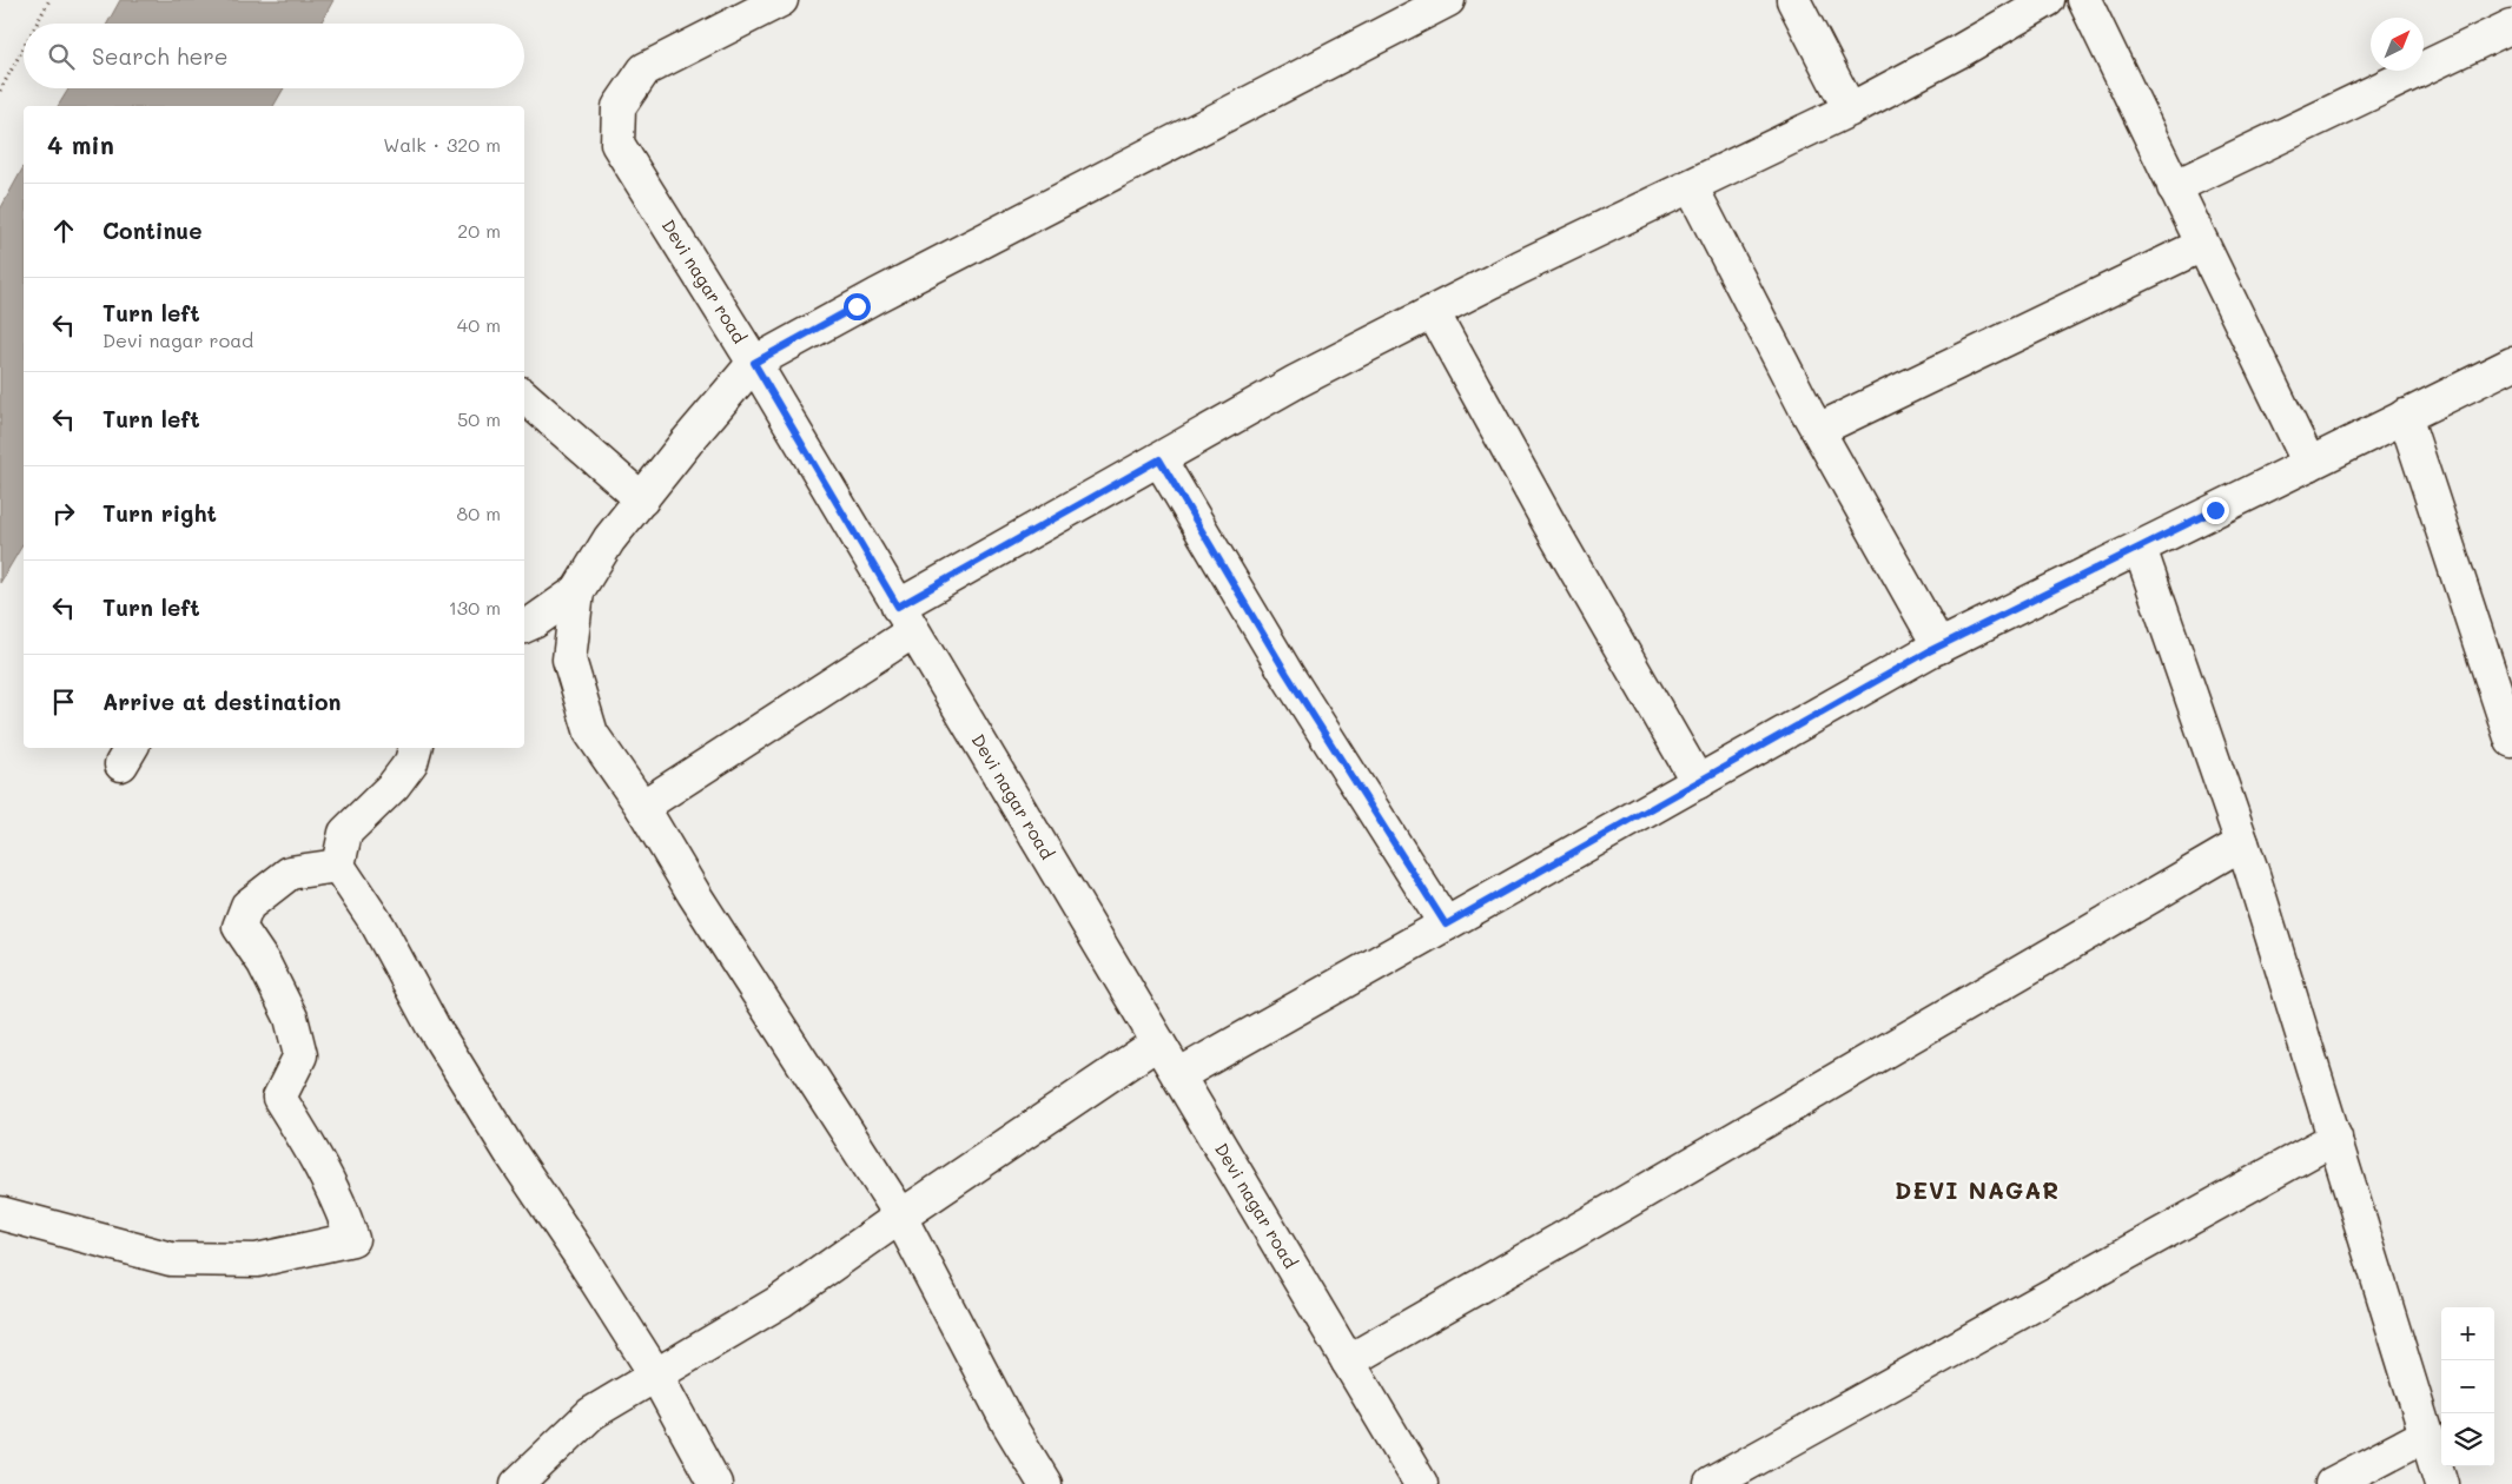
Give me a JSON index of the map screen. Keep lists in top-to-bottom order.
{
  "streets": {
    "street": ["Devi nagar road"]
  },
  "districts": ["DEVI NAGAR"],
  "north": "top right",
  "page": {
    "search": "Search here",
    "heading": ["4 min", "Walk · 320 m"],
    "list": [
      ["Continue", "20 m"],
      ["Turn left", "Devi nagar road", "40 m"],
      ["Turn left", "50 m"],
      ["Turn right", "80 m"],
      ["Turn left", "130 m"],
      "Arrive at destination"
    ],
    "map_buttons": ["+", "−"]
  }
}
